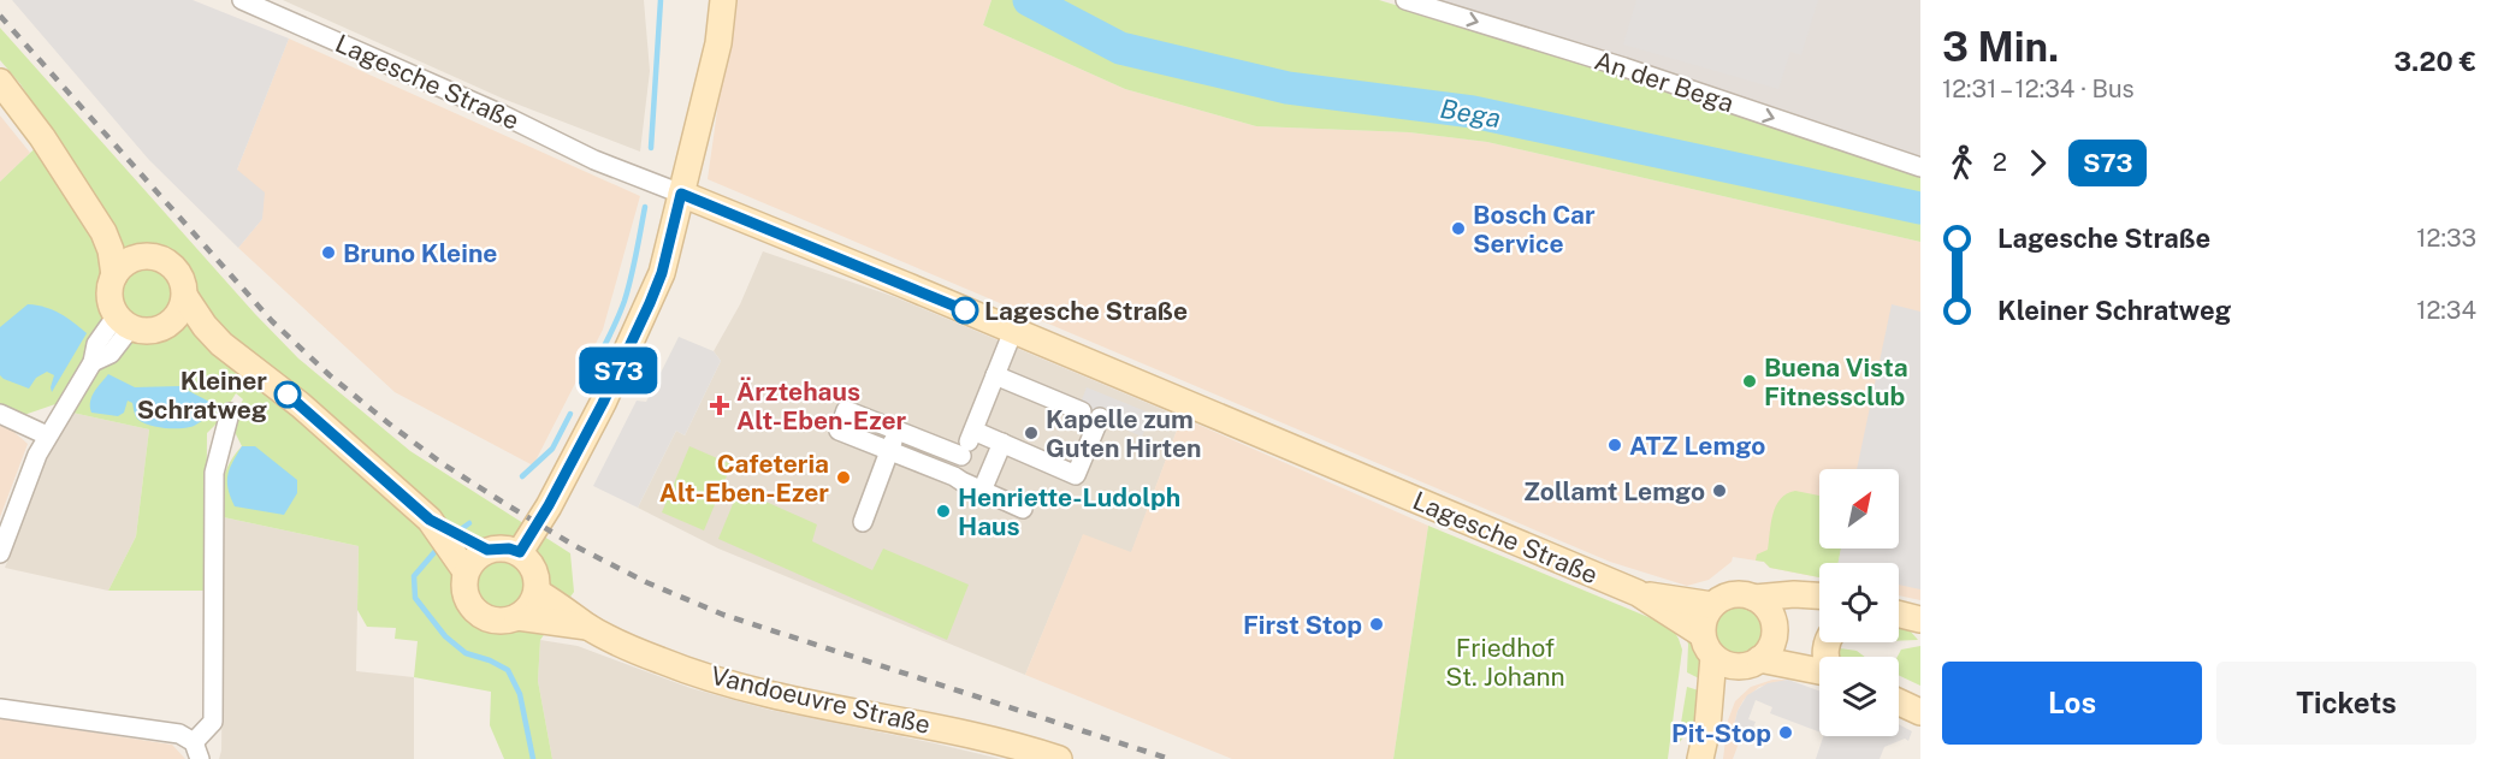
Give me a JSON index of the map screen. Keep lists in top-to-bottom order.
{
  "streets": {
    "street": ["Lagesche Straße", "An der Bega", "Vandoeuvre Straße"]
  },
  "one_way": ["An der Bega"],
  "water": ["Bega"],
  "parks": ["Friedhof St. Johann"],
  "places": {
    "other": [
      "Bosch Car Service",
      "Bruno Kleine",
      "Lagesche Straße",
      "Buena Vista Fitnessclub",
      "Kleiner Schratweg",
      "Kapelle zum Guten Hirten",
      "ATZ Lemgo",
      "Cafeteria Alt-Eben-Ezer",
      "Zollamt Lemgo",
      "Henriette-Ludolph Haus",
      "First Stop",
      "Pit-Stop"
    ],
    "health": ["Ärztehaus Alt-Eben-Ezer"]
  },
  "lines": ["bus line S73"],
  "north": "top right",
  "page": {
    "on_map": "S73",
    "heading": ["3 Min.", "12:31 – 12:34 · Bus", "3.20 €"],
    "legs": ["2", "S73"],
    "list": [
      {
        "name": "Lagesche Straße",
        "value": "12:33"
      },
      {
        "name": "Kleiner Schratweg",
        "value": "12:34"
      }
    ],
    "buttons": ["Los", "Tickets"]
  }
}
